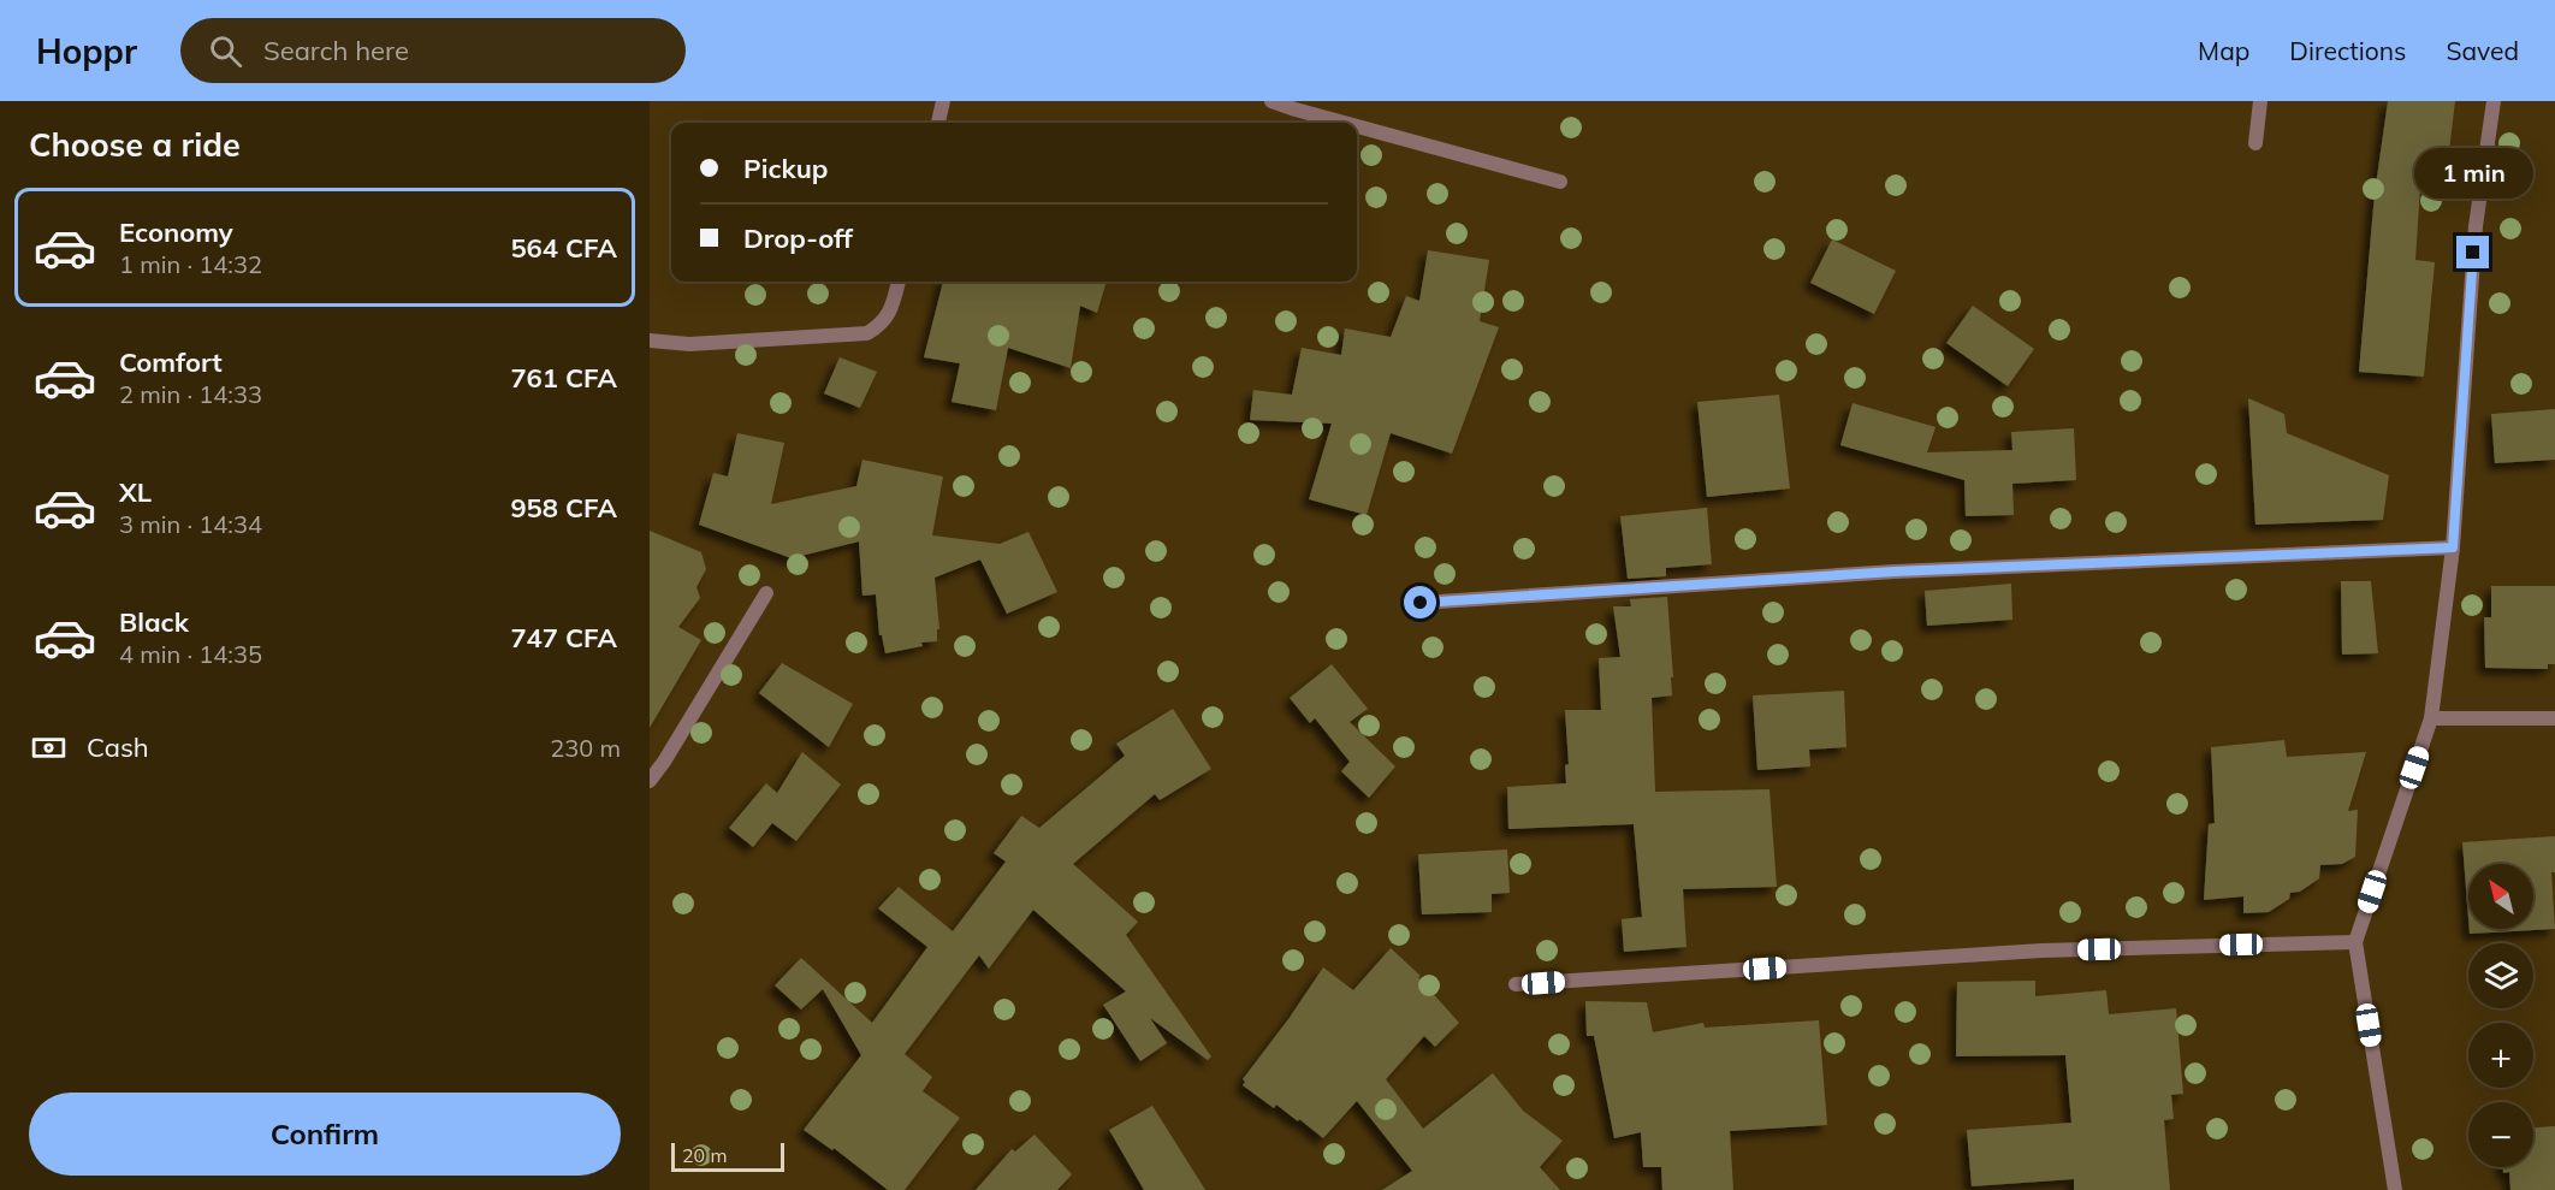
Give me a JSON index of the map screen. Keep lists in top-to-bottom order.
{
  "scale_bar": "20 m",
  "north": "top left",
  "page": {
    "header": "Hoppr",
    "search": "Search here",
    "nav": ["Map", "Directions", "Saved"],
    "heading": "Choose a ride",
    "banner": ["Pickup", "Drop-off"],
    "bubble": "1 min",
    "list": [
      {
        "name": "Economy",
        "note": "1 min · 14:32",
        "value": "564 CFA"
      },
      {
        "name": "Comfort",
        "note": "2 min · 14:33",
        "value": "761 CFA"
      },
      {
        "name": "XL",
        "note": "3 min · 14:34",
        "value": "958 CFA"
      },
      {
        "name": "Black",
        "note": "4 min · 14:35",
        "value": "747 CFA"
      }
    ],
    "pay": ["Cash", "230 m"],
    "map_buttons": ["+", "−"],
    "buttons": "Confirm",
    "scale": "20 m"
  }
}
